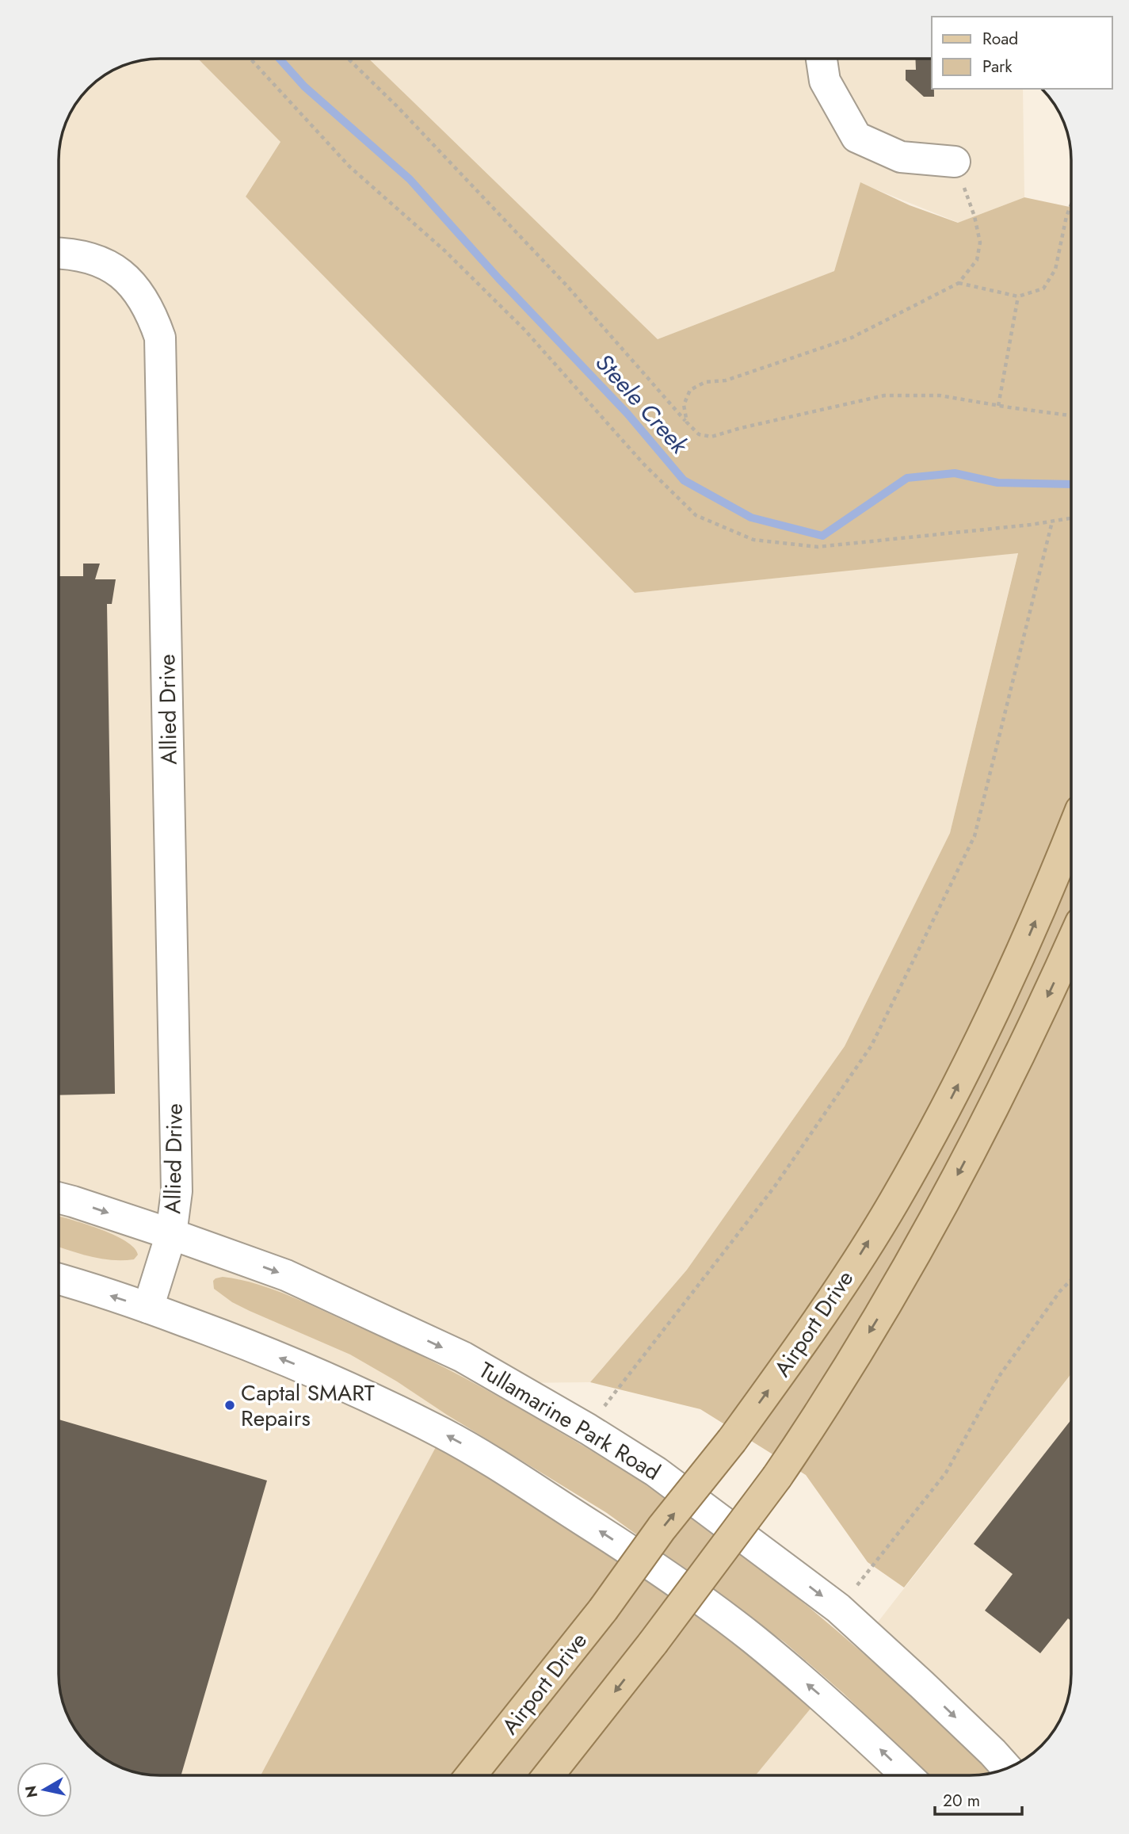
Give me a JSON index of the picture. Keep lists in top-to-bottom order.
{
  "streets": {
    "main road": ["Airport Drive"],
    "street": ["Allied Drive", "Tullamarine Park Road"]
  },
  "crossings": [
    ["Allied Drive", "Tullamarine Park Road"]
  ],
  "water": ["Steele Creek"],
  "places": ["Captal SMART Repairs"],
  "legend": ["Road", "Park"],
  "scale_bar": "20 m",
  "north": "left"
}
